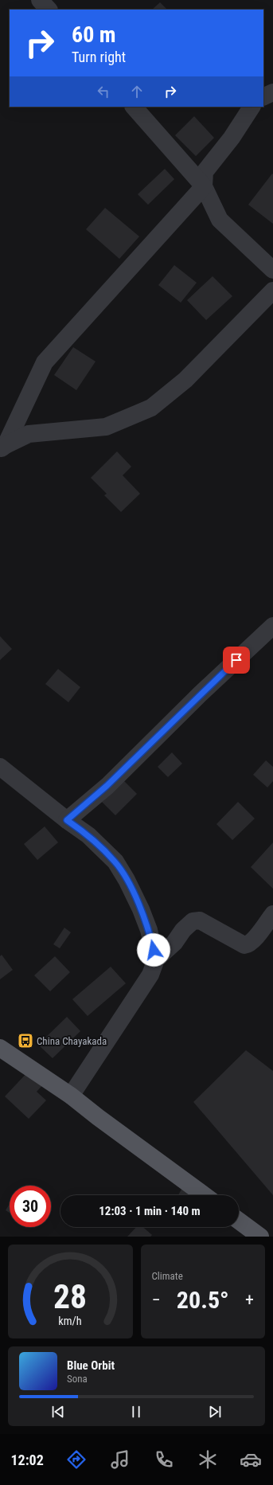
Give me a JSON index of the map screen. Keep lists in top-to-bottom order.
{
  "places": {
    "bus stop": ["China Chayakada"]
  },
  "page": {
    "turn": ["60 m", "Turn right"],
    "limit": "30",
    "trip": "12:03 · 1 min · 140 m",
    "tile": "Climate",
    "heat": ["−", "20.5°", "+"],
    "song": ["Blue Orbit", "Sona"],
    "tabs": "12:02",
    "gauge": ["28", "km/h"]
  }
}
